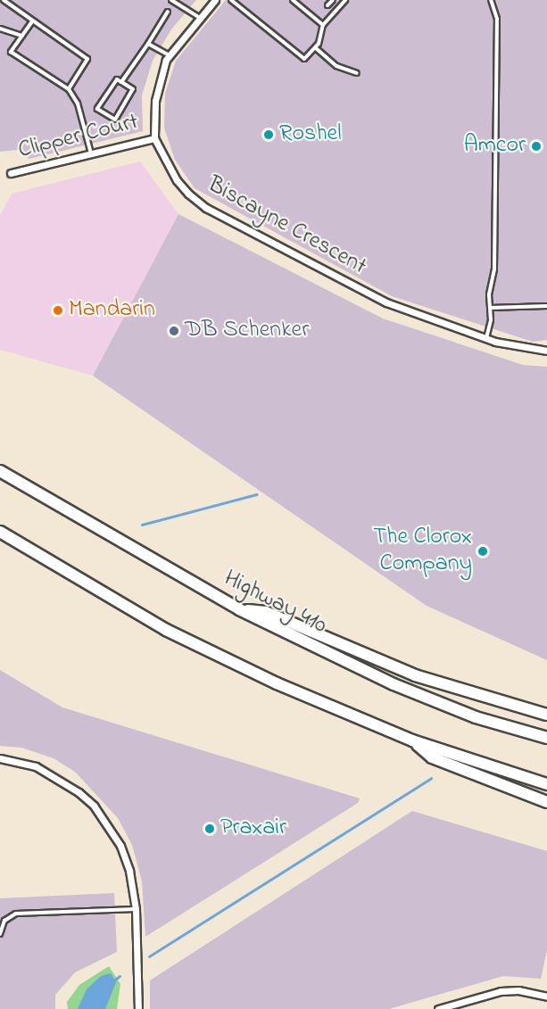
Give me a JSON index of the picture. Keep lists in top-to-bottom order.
{
  "streets": {
    "highway": ["Highway 410"],
    "street": ["Clipper Court", "Biscayne Crescent"]
  },
  "crossings": [
    ["Clipper Court", "Biscayne Crescent"]
  ],
  "places": [
    "Roshel",
    "Amcor",
    "Mandarin",
    "DB Schenker",
    "The Clorox Company",
    "Praxair"
  ]
}
